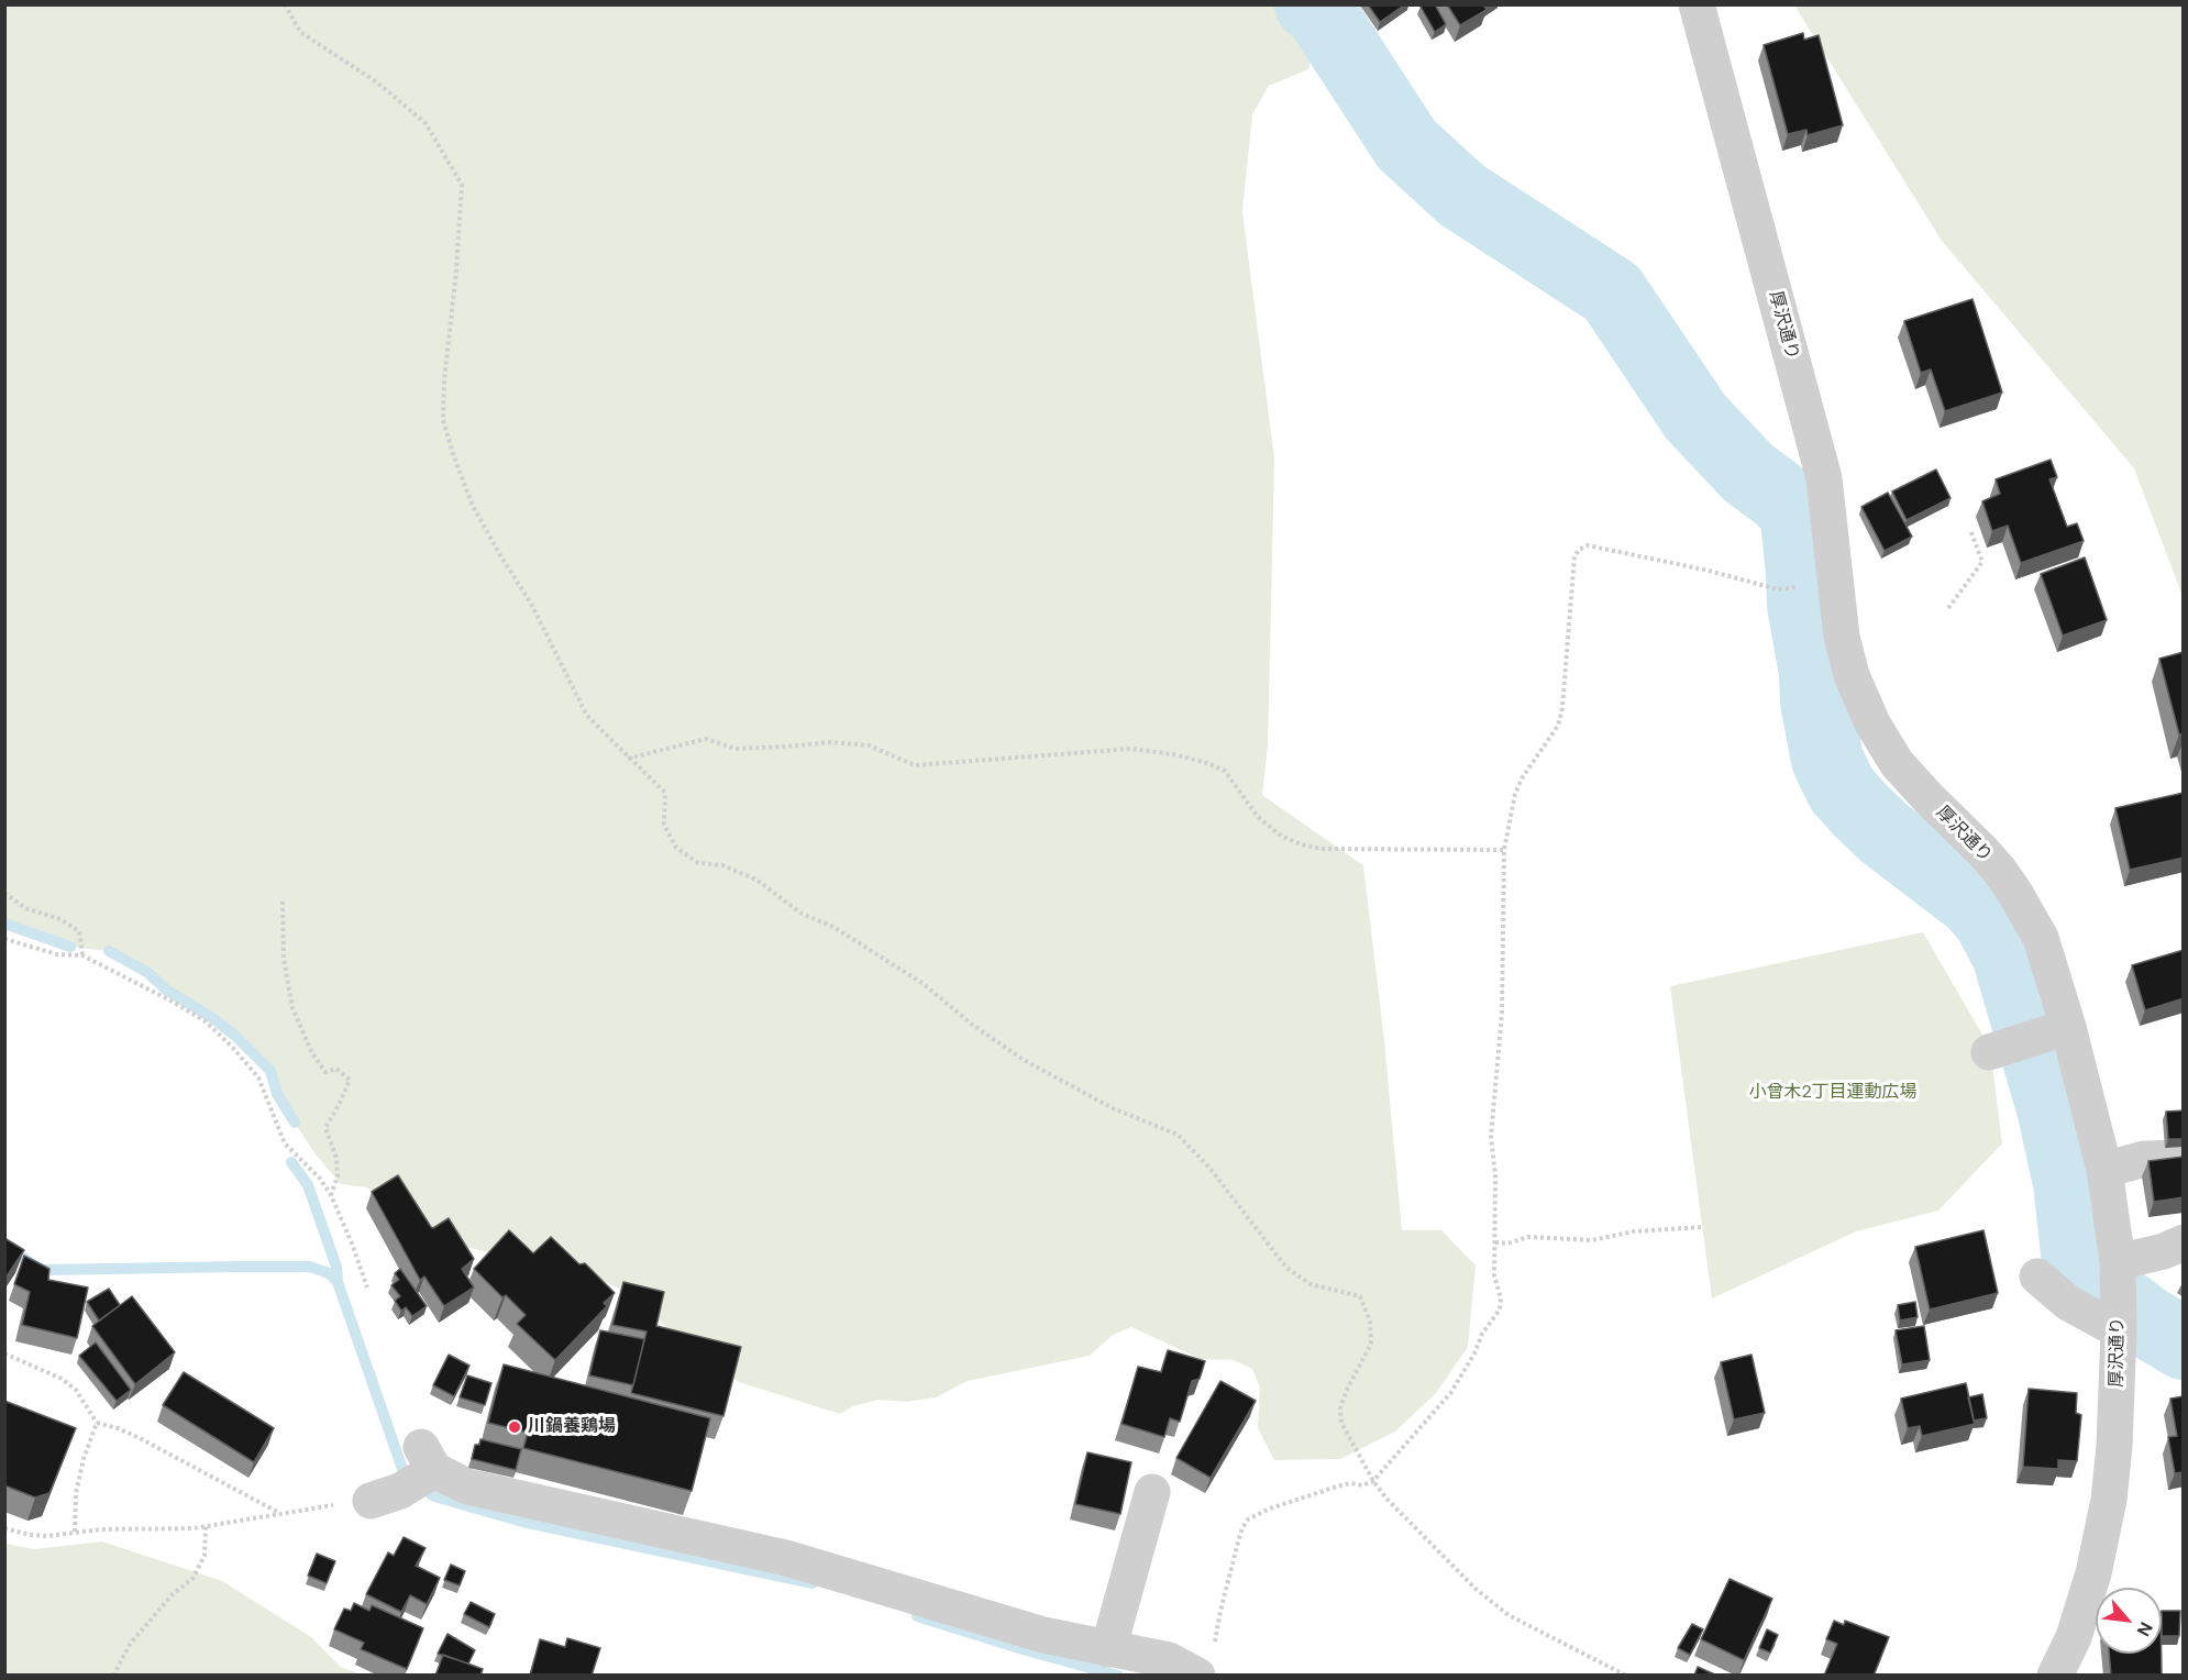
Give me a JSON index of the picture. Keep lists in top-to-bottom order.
{
  "streets": {
    "street": ["厚沢通り"]
  },
  "parks": ["小曾木2丁目運動広場"],
  "places": ["川鍋養鶏場"],
  "north": "bottom right"
}
